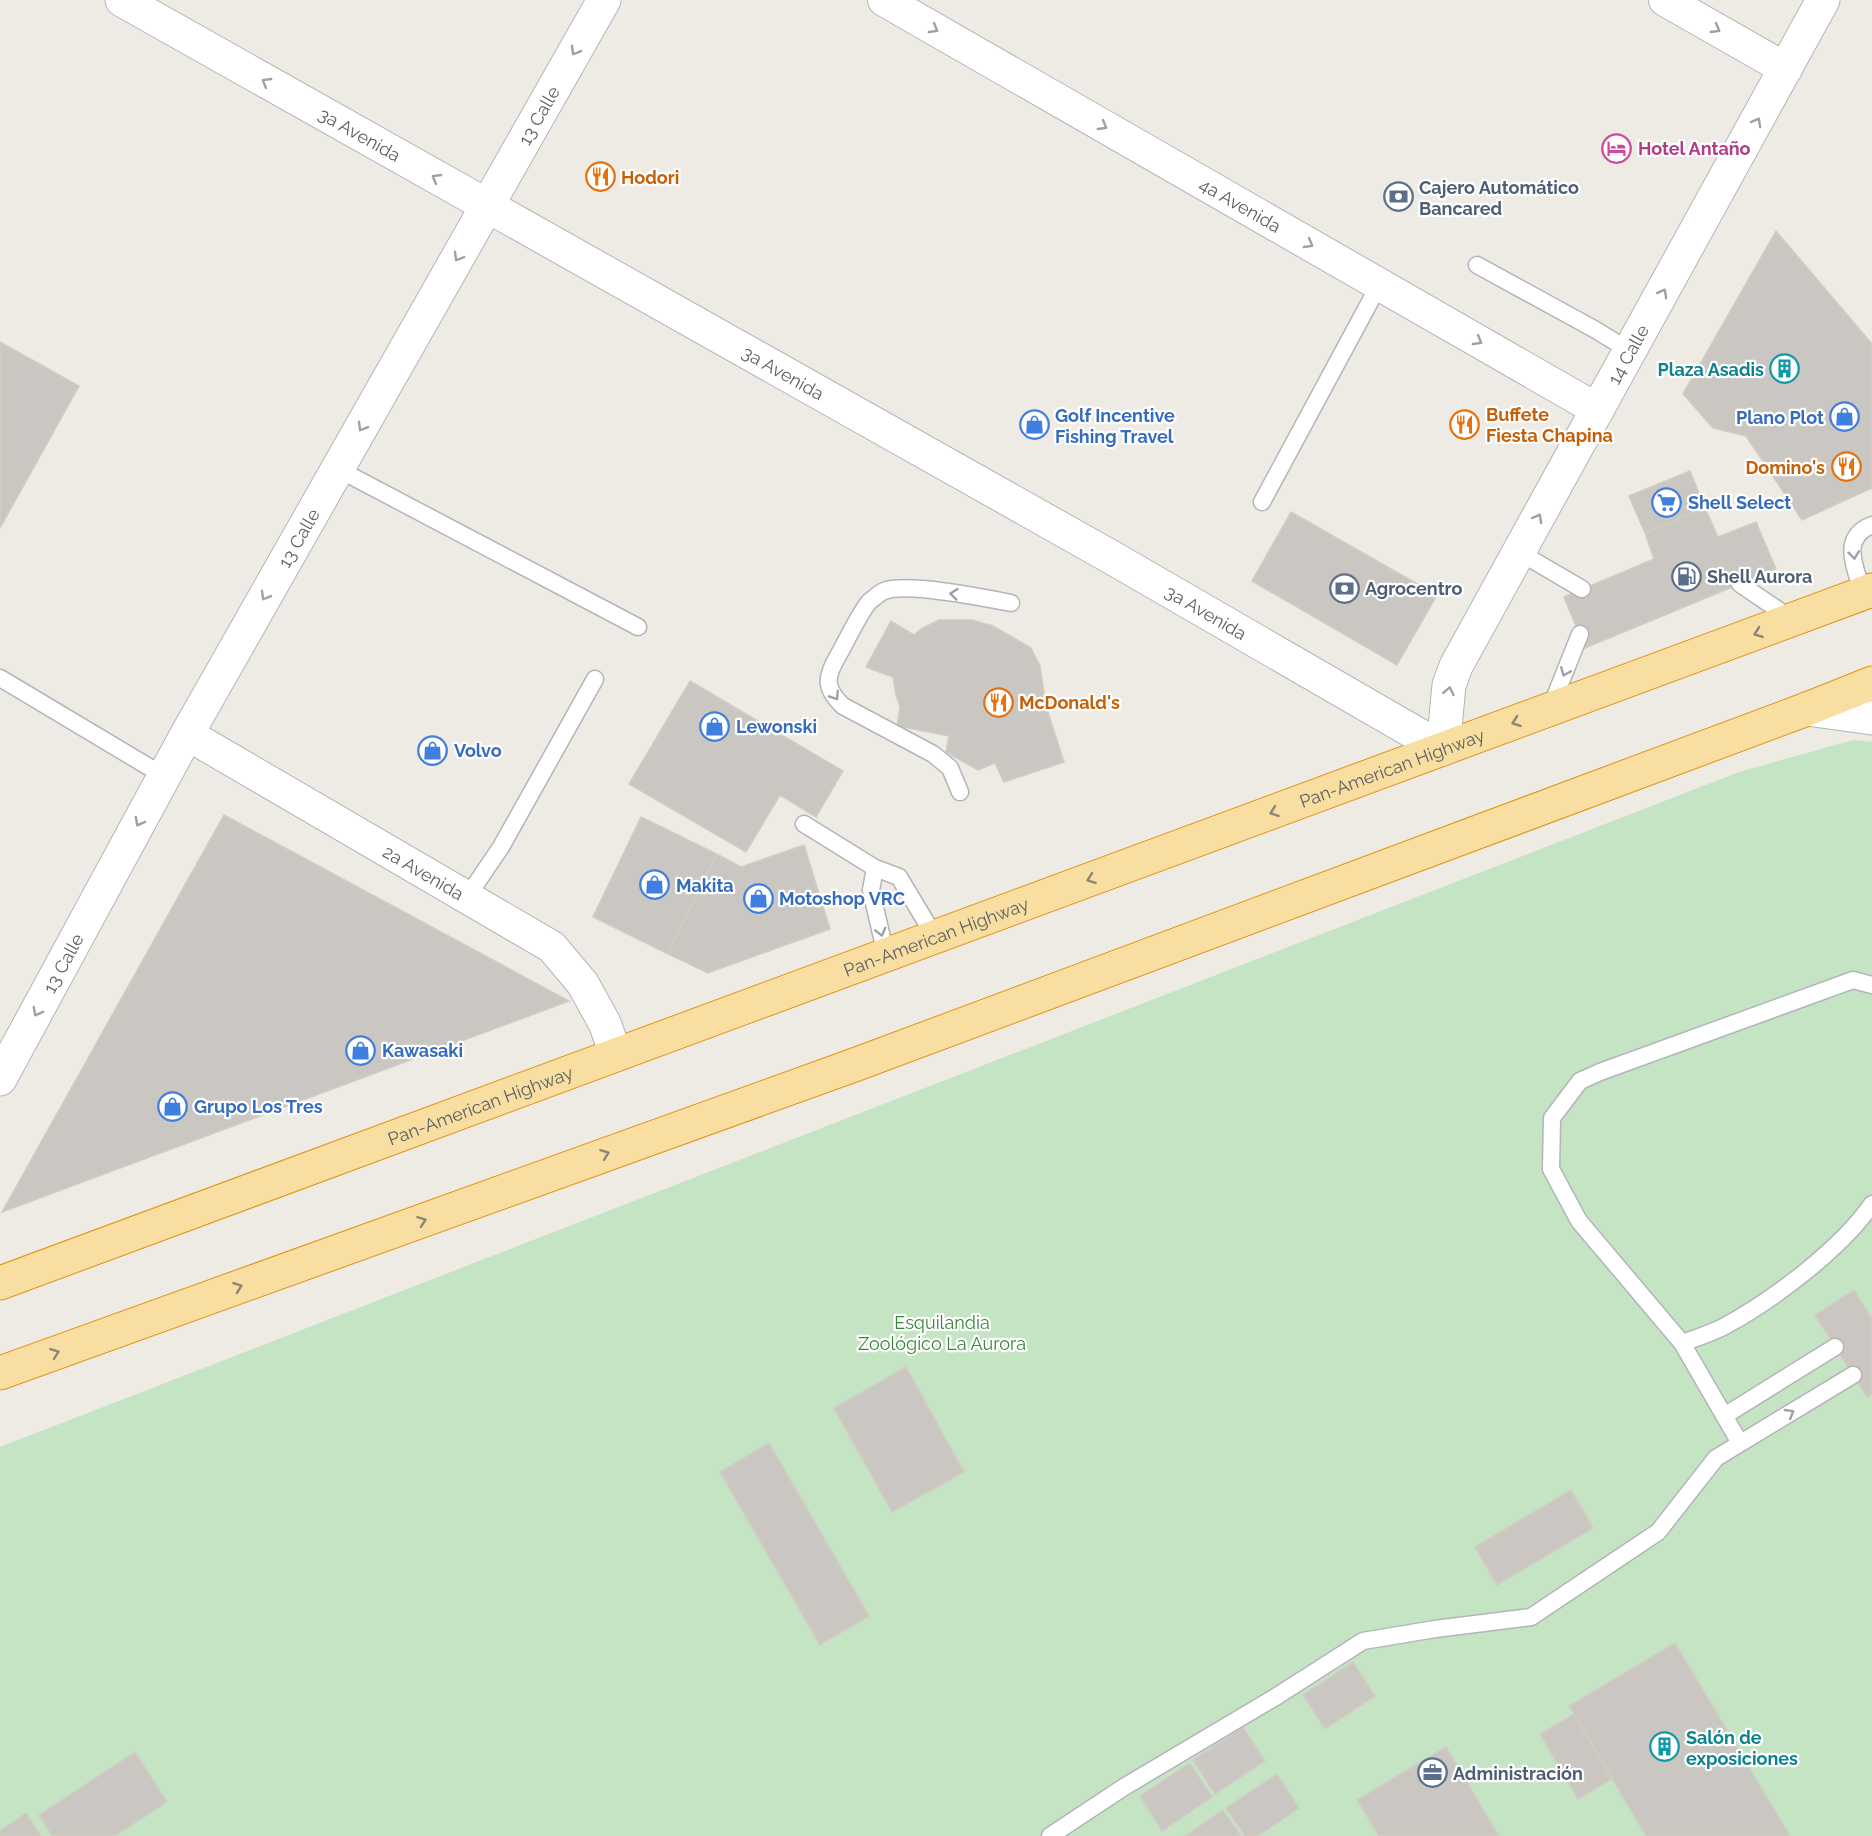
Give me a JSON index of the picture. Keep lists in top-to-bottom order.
{
  "streets": {
    "highway": ["Pan-American Highway"],
    "street": [
      "13 Calle",
      "3a Avenida",
      "4a Avenida",
      "14 Calle",
      "2a Avenida"
    ]
  },
  "crossings": [
    ["13 Calle", "3a Avenida"],
    ["13 Calle", "2a Avenida"],
    ["3a Avenida", "14 Calle"],
    ["3a Avenida", "Pan-American Highway"],
    ["4a Avenida", "14 Calle"],
    ["14 Calle", "Pan-American Highway"],
    ["Pan-American Highway", "2a Avenida"]
  ],
  "one_way": ["13 Calle", "4a Avenida", "14 Calle"],
  "parks": ["Esquilandia Zoológico La Aurora"],
  "places": {
    "hotel": ["Hotel Antaño"],
    "restaurant": [
      "Hodori",
      "Buffete Fiesta Chapina",
      "Domino's",
      "McDonald's"
    ],
    "bank": ["Cajero Automático Bancared", "Agrocentro"],
    "building": ["Plaza Asadis", "Salón de exposiciones"],
    "shop": [
      "Plano Plot",
      "Golf Incentive Fishing Travel",
      "Lewonski",
      "Volvo",
      "Makita",
      "Motoshop VRC",
      "Kawasaki",
      "Grupo Los Tres"
    ],
    "supermarket": ["Shell Select"],
    "fuel station": ["Shell Aurora"],
    "office": ["Administración"]
  }
}
